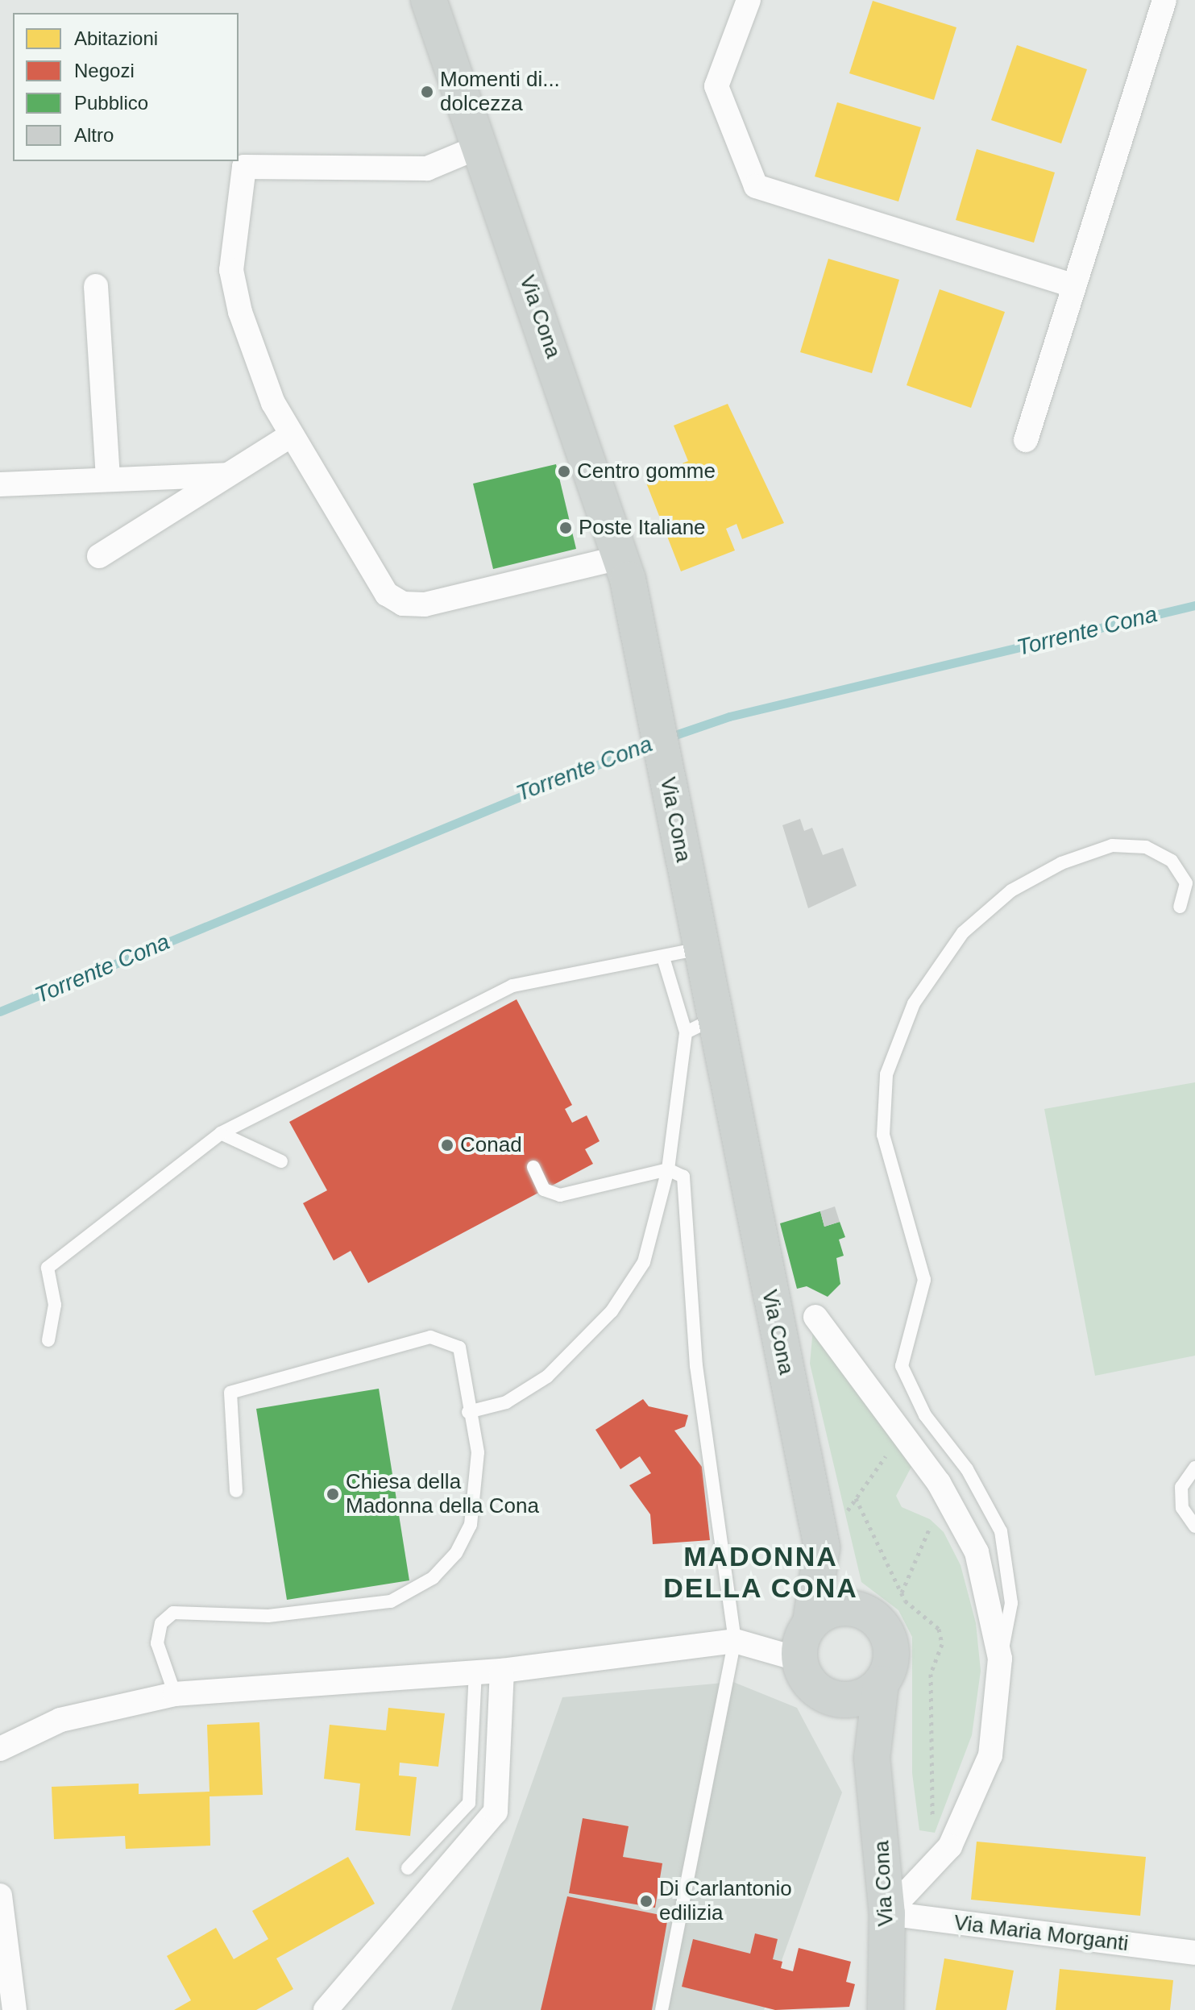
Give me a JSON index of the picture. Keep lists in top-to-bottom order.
{
  "streets": {
    "main road": ["Via Cona"],
    "street": ["Via Maria Morganti"]
  },
  "crossings": [
    ["Via Cona", "Via Maria Morganti"]
  ],
  "districts": ["MADONNA DELLA CONA"],
  "water": ["Torrente Cona"],
  "places": [
    "Momenti di... dolcezza",
    "Centro gomme",
    "Poste Italiane",
    "Conad",
    "Chiesa della Madonna della Cona",
    "Di Carlantonio edilizia"
  ],
  "legend": [
    "Abitazioni",
    "Negozi",
    "Pubblico",
    "Altro"
  ]
}
